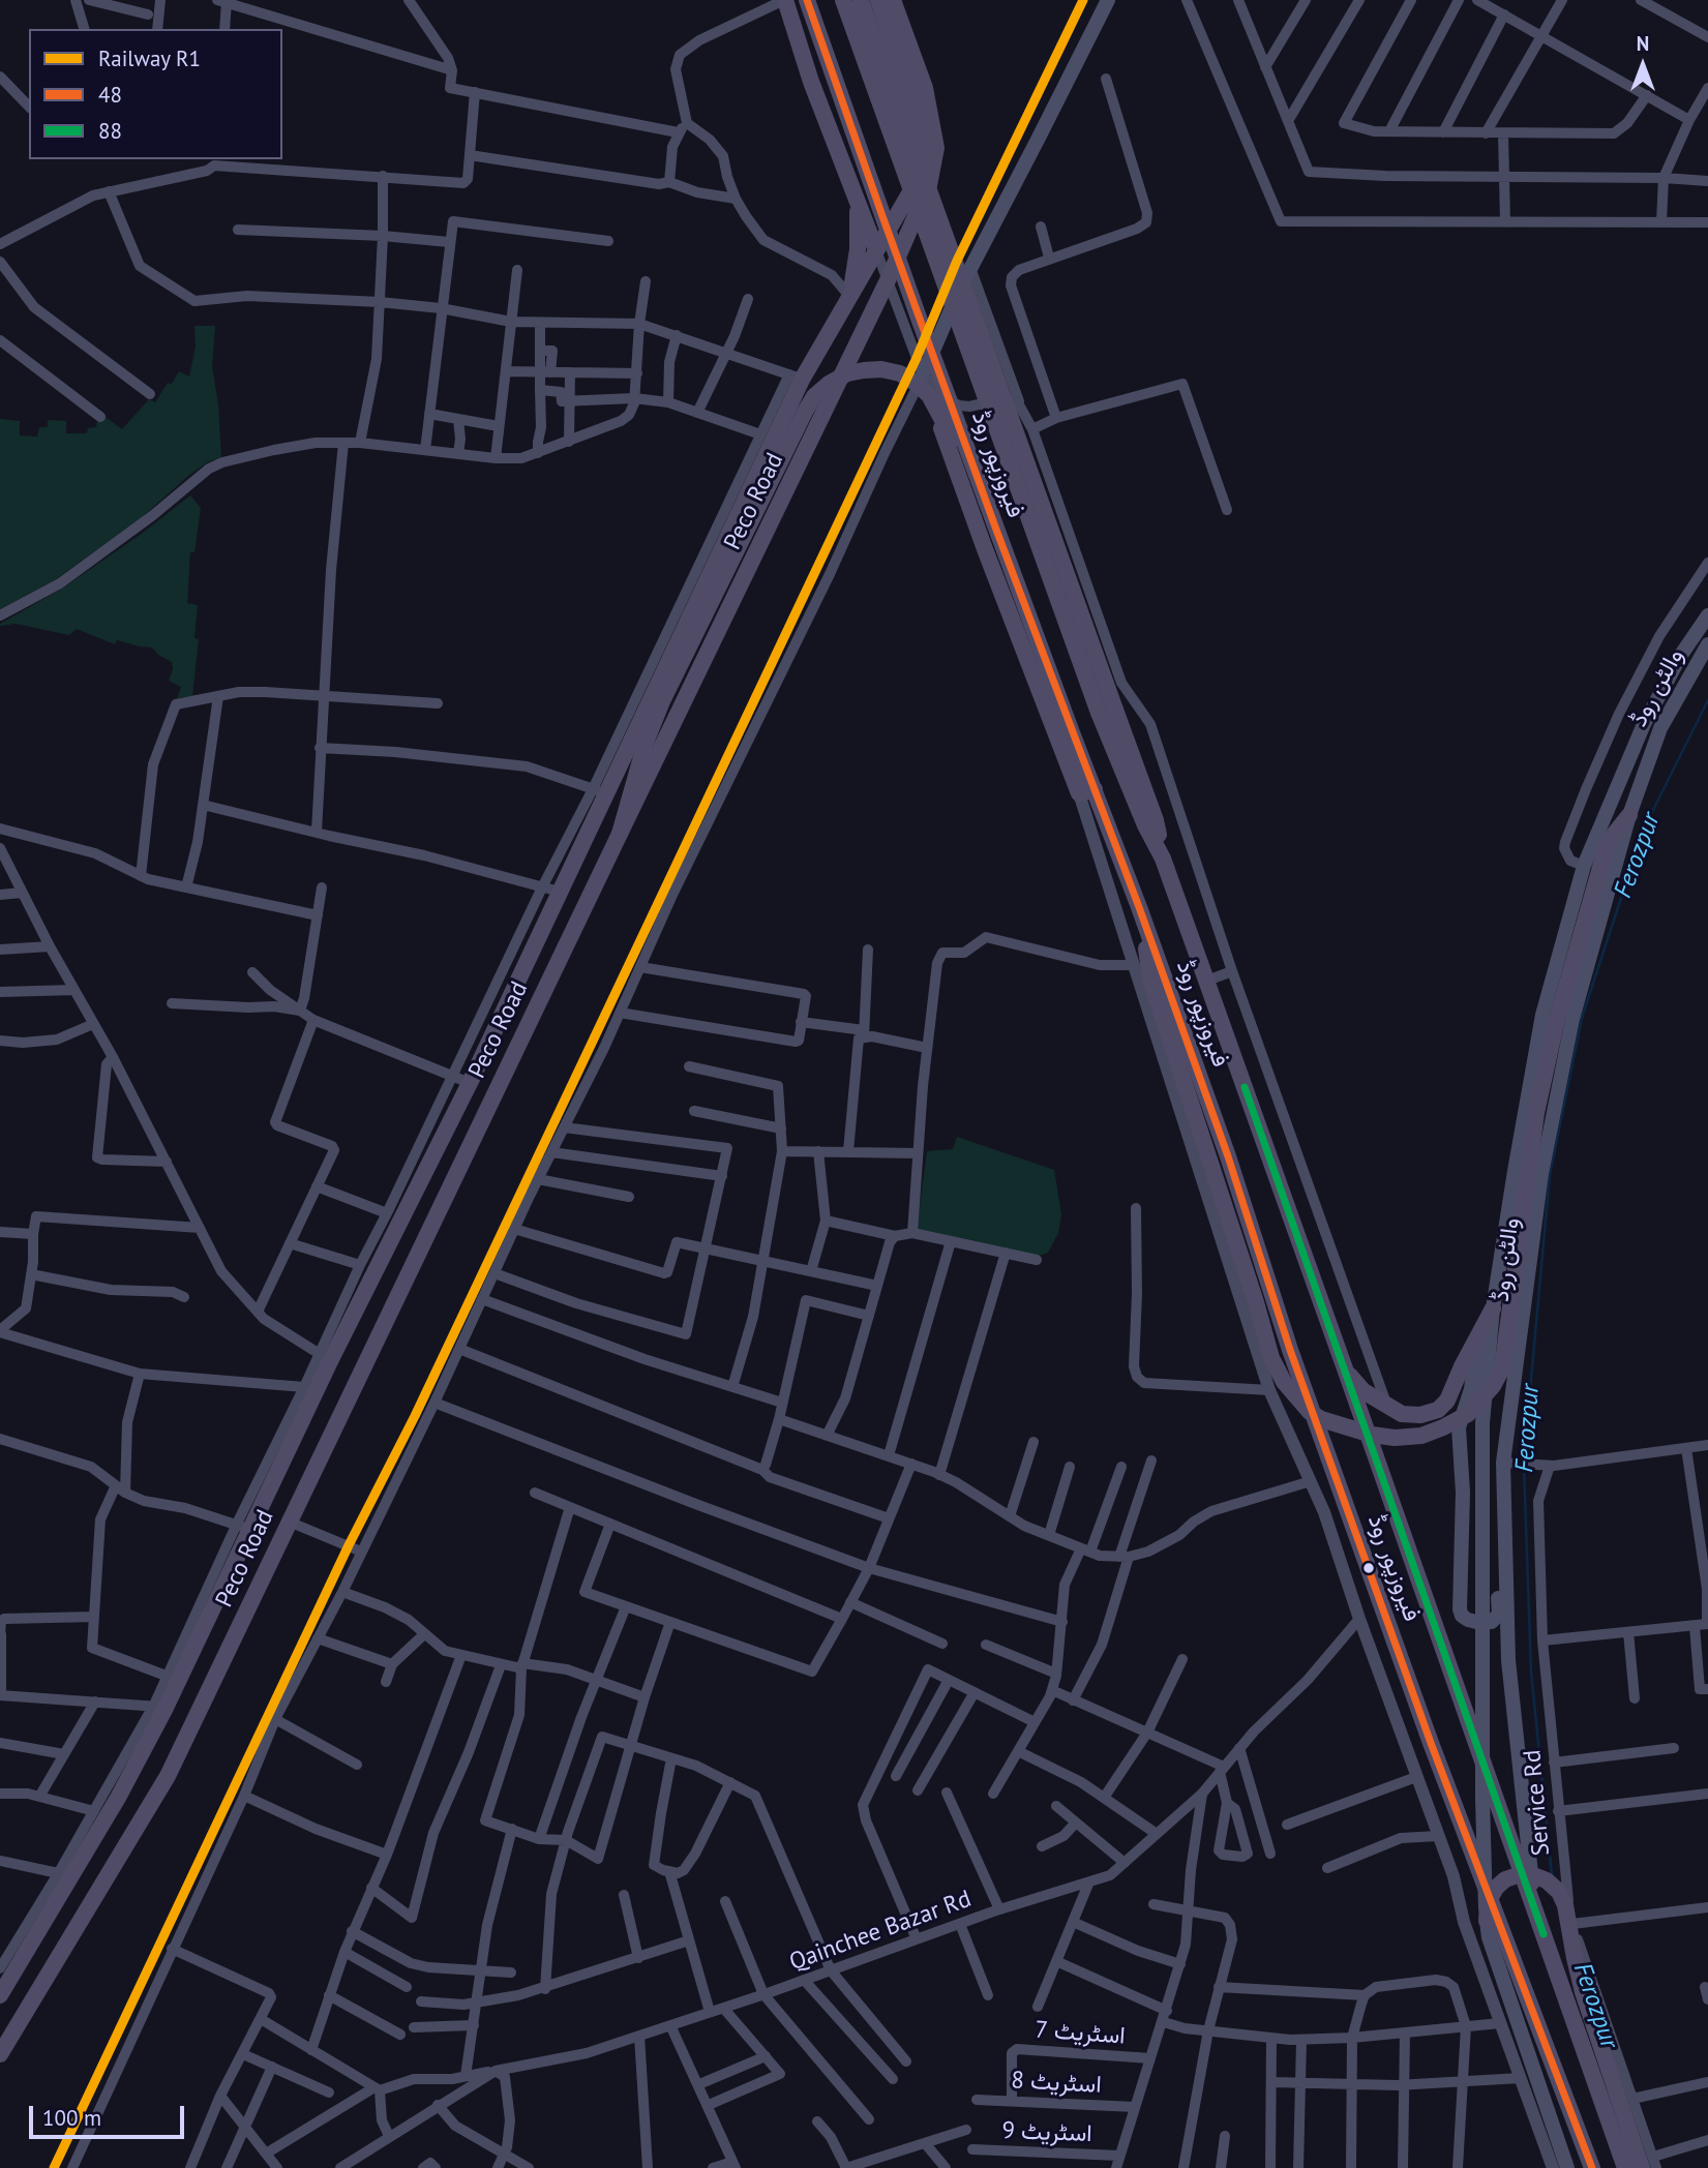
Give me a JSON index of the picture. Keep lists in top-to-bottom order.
{
  "streets": {
    "main road": ["فیروزپور روڈ", "Peco Road", "والٹن روڈ"],
    "street": [
      "Service Rd",
      "Qainchee Bazar Rd",
      "اسٹریٹ 7",
      "اسٹریٹ 8",
      "اسٹریٹ 9"
    ]
  },
  "crossings": [
    ["فیروزپور روڈ", "والٹن روڈ"],
    ["اسٹریٹ 7", "اسٹریٹ 8"]
  ],
  "water": ["Ferozpur"],
  "lines": ["rail line R1", "transit line 48", "transit line 88"],
  "legend": ["Railway R1", "48", "88"],
  "scale_bar": "100 m",
  "north": "top"
}
